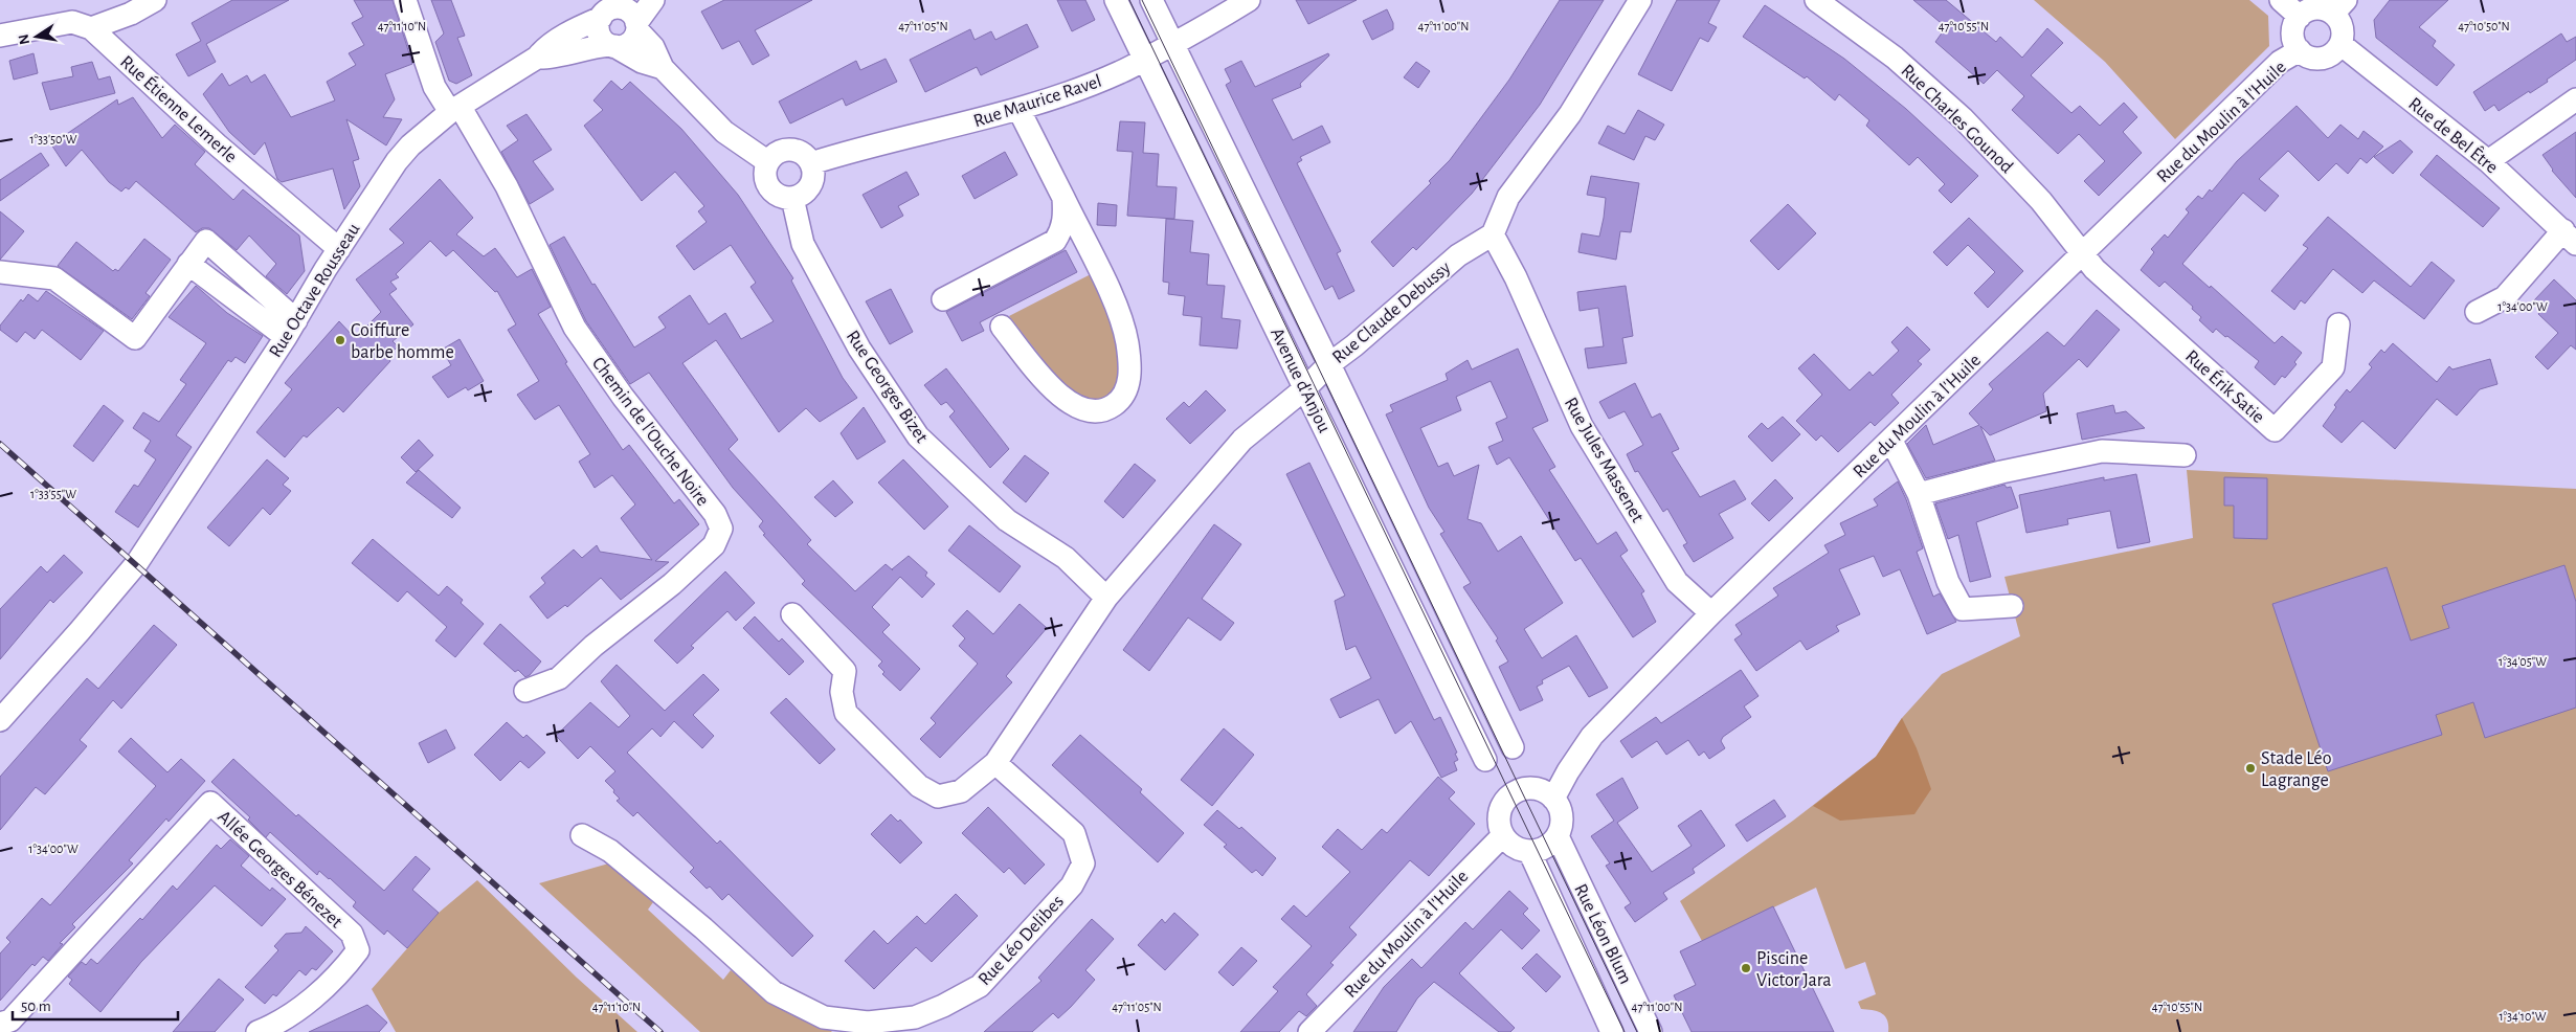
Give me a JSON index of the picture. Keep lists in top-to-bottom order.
{
  "streets": {
    "street": [
      "Rue Maurice Ravel",
      "Rue Étienne Lemerle",
      "Rue Charles Gounod",
      "Rue du Moulin à l'Huile",
      "Rue de Bel Être",
      "Rue Octave Rousseau",
      "Rue Claude Debussy",
      "Avenue d'Anjou",
      "Rue Georges Bizet",
      "Rue Érik Satie",
      "Chemin de l'Ouche Noire",
      "Rue Jules Massenet",
      "Allée Georges Bénezet",
      "Rue Léon Blum",
      "Rue Léo Delibes"
    ]
  },
  "crossings": [
    ["Rue Maurice Ravel", "Avenue d'Anjou"],
    ["Rue Maurice Ravel", "Rue Georges Bizet"],
    ["Rue Étienne Lemerle", "Rue Octave Rousseau"],
    ["Rue Charles Gounod", "Rue du Moulin à l'Huile"],
    ["Rue Charles Gounod", "Rue Érik Satie"],
    ["Rue du Moulin à l'Huile", "Rue de Bel Être"],
    ["Rue du Moulin à l'Huile", "Rue Érik Satie"],
    ["Rue du Moulin à l'Huile", "Rue Jules Massenet"],
    ["Rue du Moulin à l'Huile", "Rue Léon Blum"],
    ["Rue Octave Rousseau", "Chemin de l'Ouche Noire"],
    ["Rue Claude Debussy", "Avenue d'Anjou"],
    ["Rue Claude Debussy", "Rue Georges Bizet"],
    ["Rue Claude Debussy", "Rue Jules Massenet"]
  ],
  "places": ["Coiffure barbe homme", "Stade Léo Lagrange", "Piscine Victor Jara"],
  "scale_bar": "50 m",
  "north": "left",
  "coordinates": [
    "47°11'10\"N",
    "47°11'05\"N",
    "47°11'00\"N",
    "47°10'55\"N",
    "47°10'50\"N",
    "1°33'50\"W",
    "1°34'00\"W",
    "1°33'55\"W",
    "1°34'05\"W",
    "1°34'10\"W"
  ]
}
